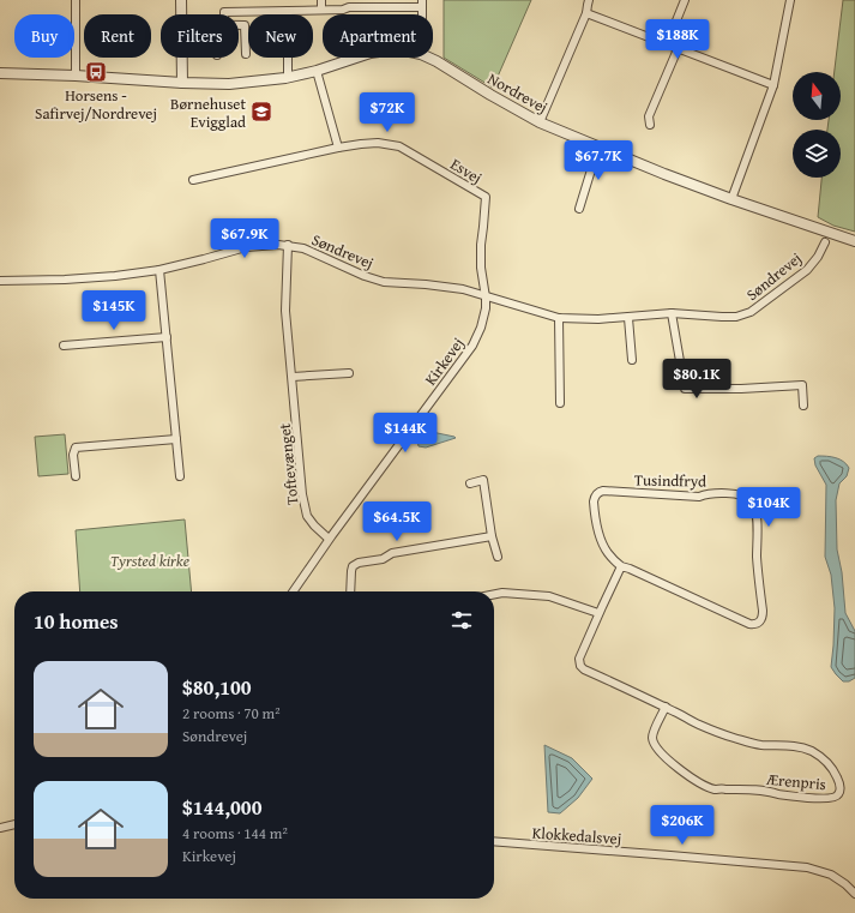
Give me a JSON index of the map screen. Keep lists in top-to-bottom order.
{
  "streets": {
    "street": [
      "Nordrevej",
      "Esvej",
      "Søndrevej",
      "Kirkevej",
      "Toftevænget",
      "Tusindfryd",
      "Ærenpris",
      "Klokkedalsvej"
    ]
  },
  "crossings": [
    ["Esvej", "Søndrevej"],
    ["Esvej", "Kirkevej"],
    ["Søndrevej", "Kirkevej"],
    ["Søndrevej", "Toftevænget"],
    ["Kirkevej", "Toftevænget"]
  ],
  "parks": ["Tyrsted kirke"],
  "places": {
    "bus stop": ["Horsens - Safirvej/Nordrevej"],
    "school or university": ["Børnehuset Evigglad"]
  },
  "north": "top",
  "page": {
    "chip": [
      "Buy",
      "Rent",
      "Filters",
      "New",
      "Apartment"
    ],
    "price": [
      "$188K",
      "$72K",
      "$67.7K",
      "$67.9K",
      "$145K",
      "$80.1K",
      "$144K",
      "$104K",
      "$64.5K",
      "$206K"
    ],
    "heading": "10 homes",
    "list": [
      {
        "name": "$80,100",
        "note": "2 rooms · 70 m² · Søndrevej"
      },
      {
        "name": "$144,000",
        "note": "4 rooms · 144 m² · Kirkevej"
      }
    ]
  }
}
